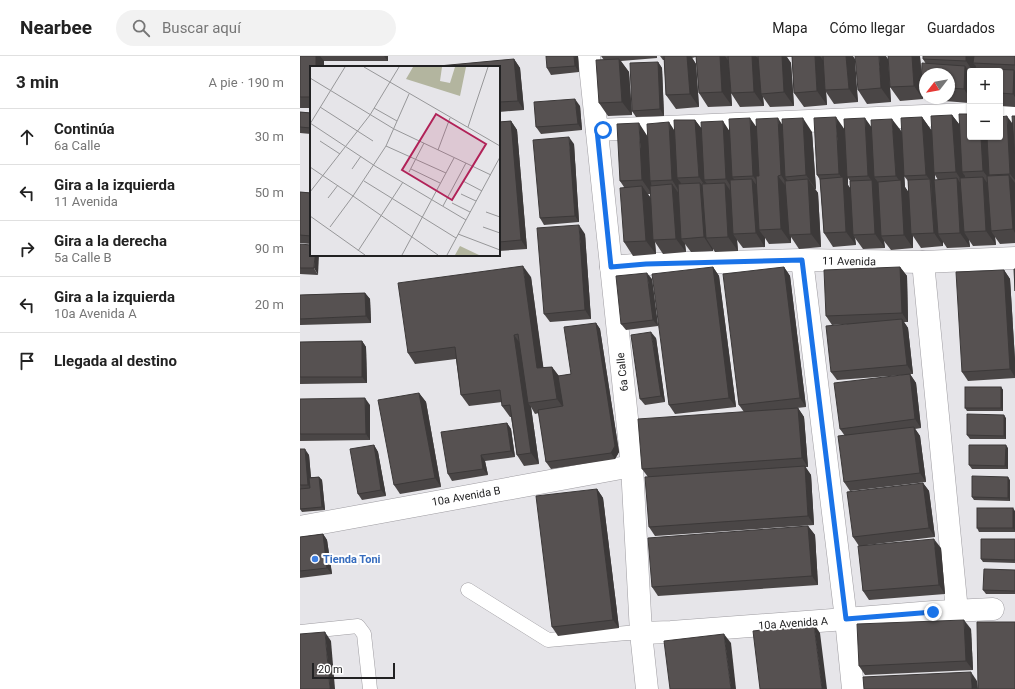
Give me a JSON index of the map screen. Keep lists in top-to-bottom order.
{
  "streets": {
    "street": [
      "11 Avenida",
      "6a Calle",
      "10a Avenida B",
      "10a Avenida A"
    ]
  },
  "crossings": [
    ["11 Avenida", "6a Calle"],
    ["6a Calle", "10a Avenida B"],
    ["6a Calle", "10a Avenida A"]
  ],
  "places": ["Tienda Toni"],
  "scale_bar": "20 m",
  "north": "bottom left",
  "page": {
    "header": "Nearbee",
    "search": "Buscar aquí",
    "nav": ["Mapa", "Cómo llegar", "Guardados"],
    "heading": ["3 min", "A pie · 190 m"],
    "map_buttons": ["+", "−"],
    "list": [
      ["Continúa", "6a Calle", "30 m"],
      ["Gira a la izquierda", "11 Avenida", "50 m"],
      ["Gira a la derecha", "5a Calle B", "90 m"],
      ["Gira a la izquierda", "10a Avenida A", "20 m"],
      "Llegada al destino"
    ],
    "scale": "20 m"
  }
}
